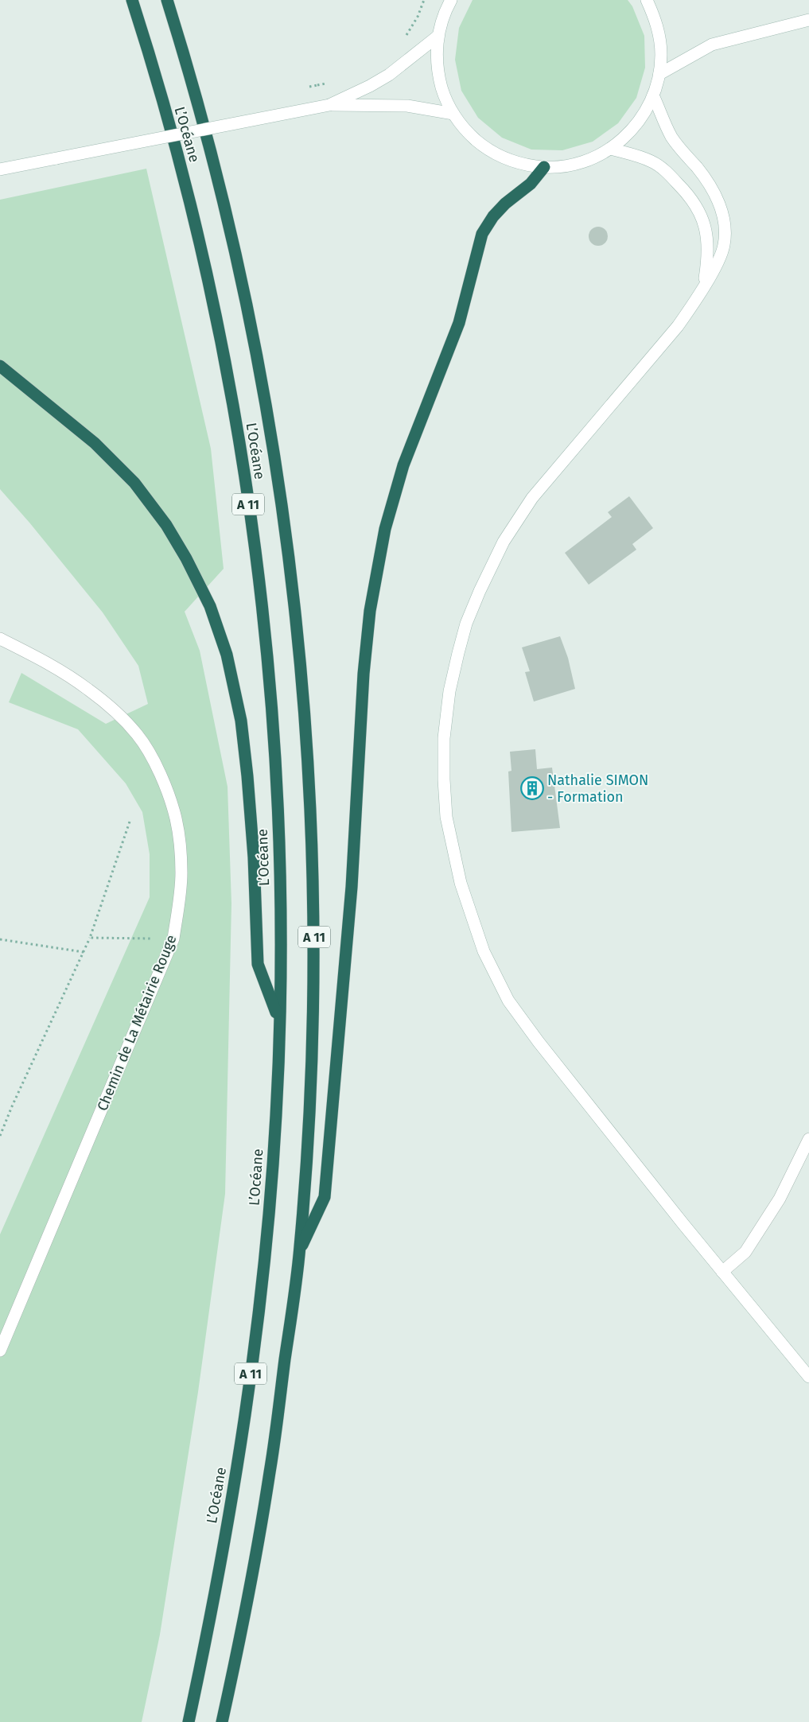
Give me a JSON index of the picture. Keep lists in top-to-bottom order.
{
  "streets": {
    "highway": ["L’Océane", "A 11"],
    "street": ["Chemin de La Métairie Rouge"]
  },
  "places": {
    "building": ["Nathalie SIMON - Formation"]
  }
}
